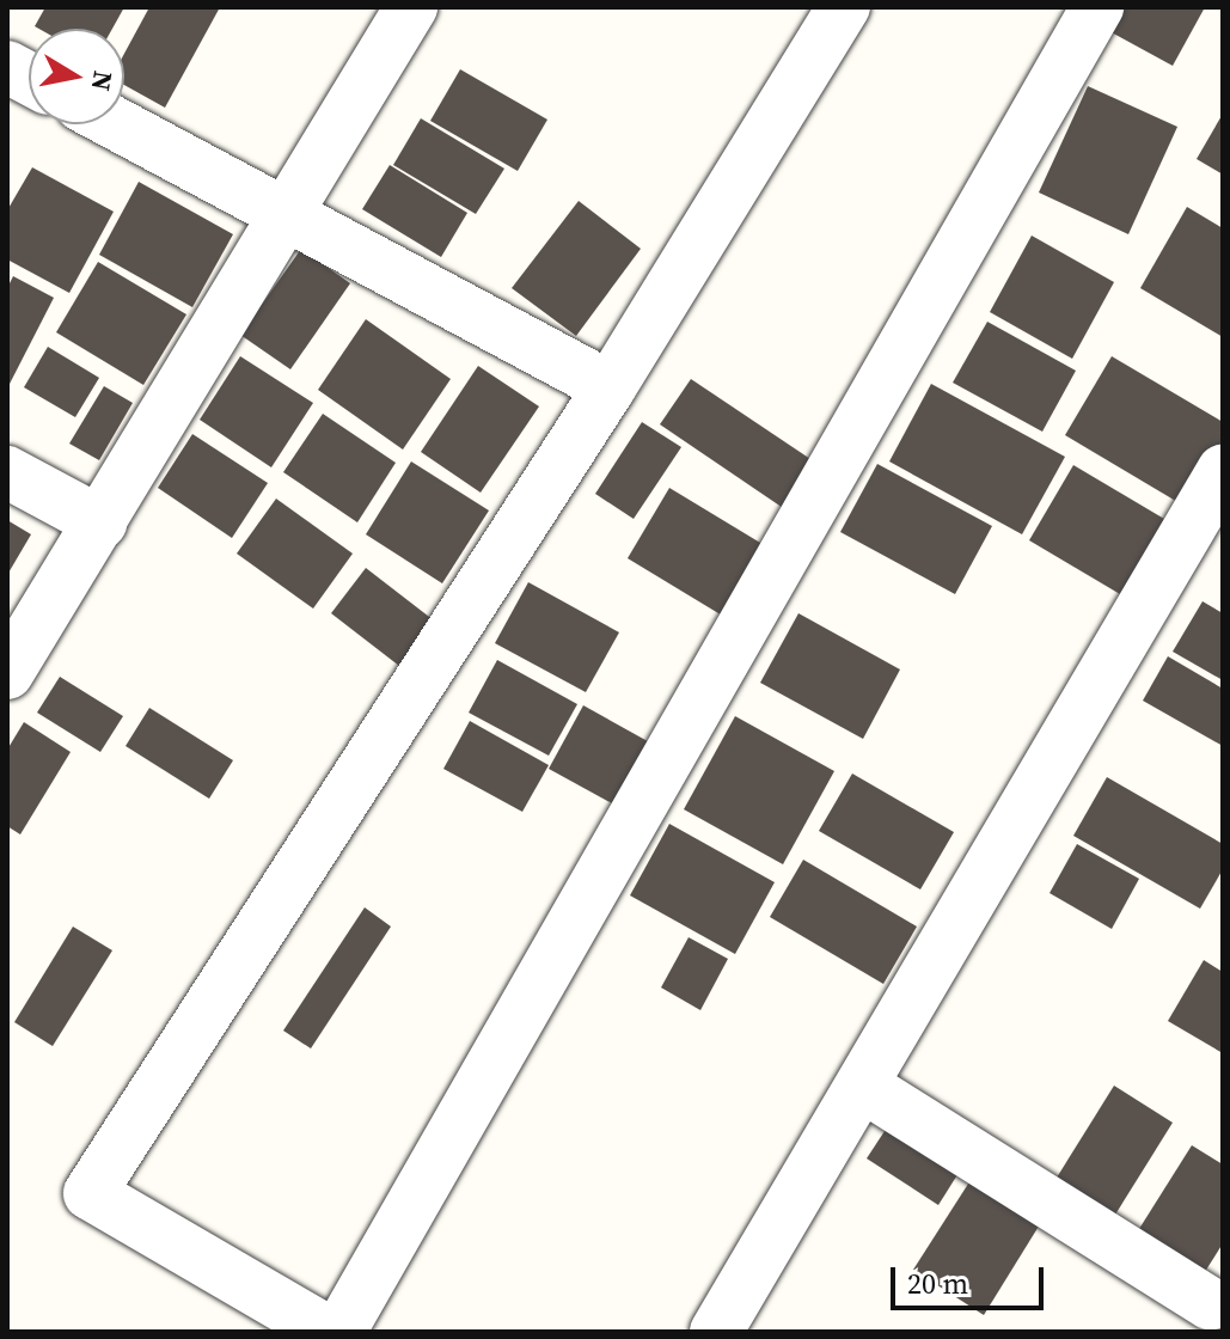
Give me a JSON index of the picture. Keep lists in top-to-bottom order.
{
  "scale_bar": "20 m",
  "north": "right"
}
